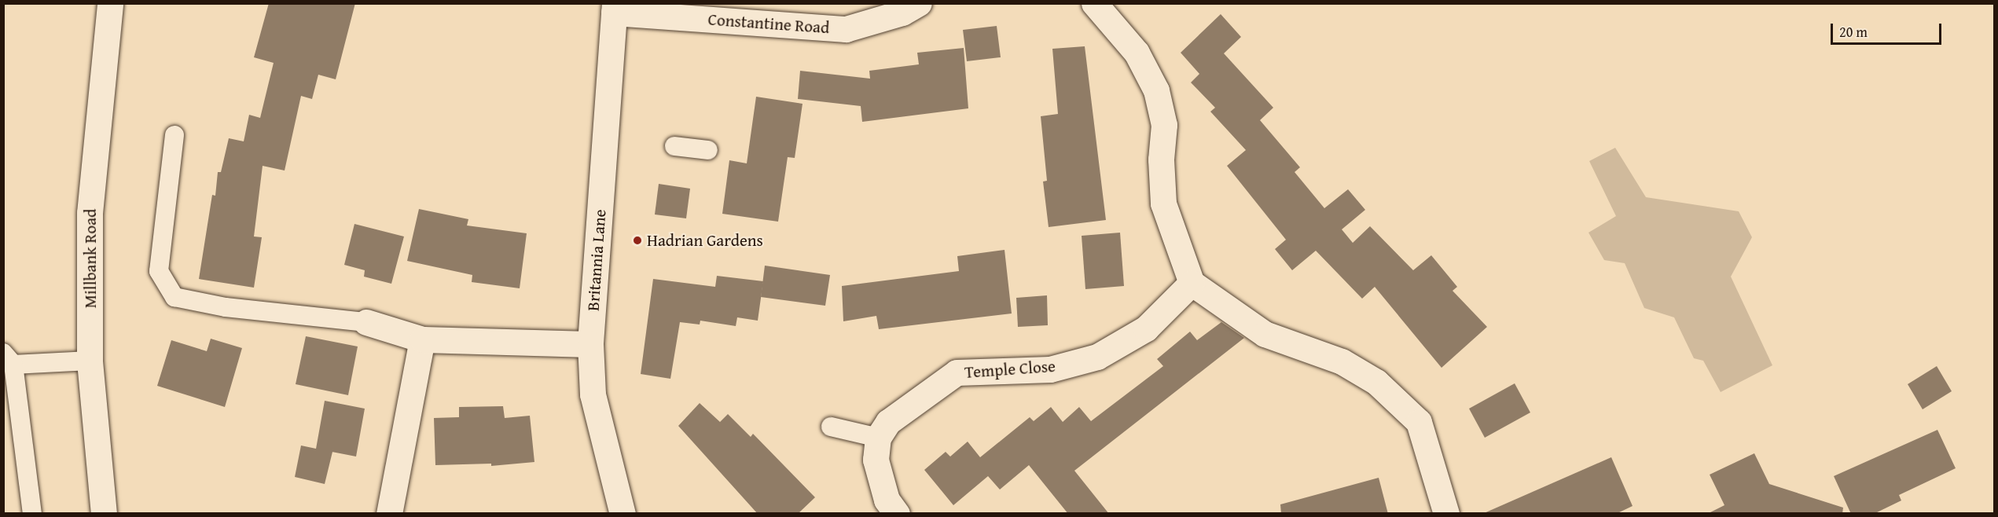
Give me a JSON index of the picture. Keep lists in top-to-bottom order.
{
  "streets": {
    "street": [
      "Constantine Road",
      "Millbank Road",
      "Britannia Lane",
      "Temple Close"
    ]
  },
  "crossings": [
    ["Constantine Road", "Britannia Lane"]
  ],
  "places": ["Hadrian Gardens"],
  "scale_bar": "20 m"
}
